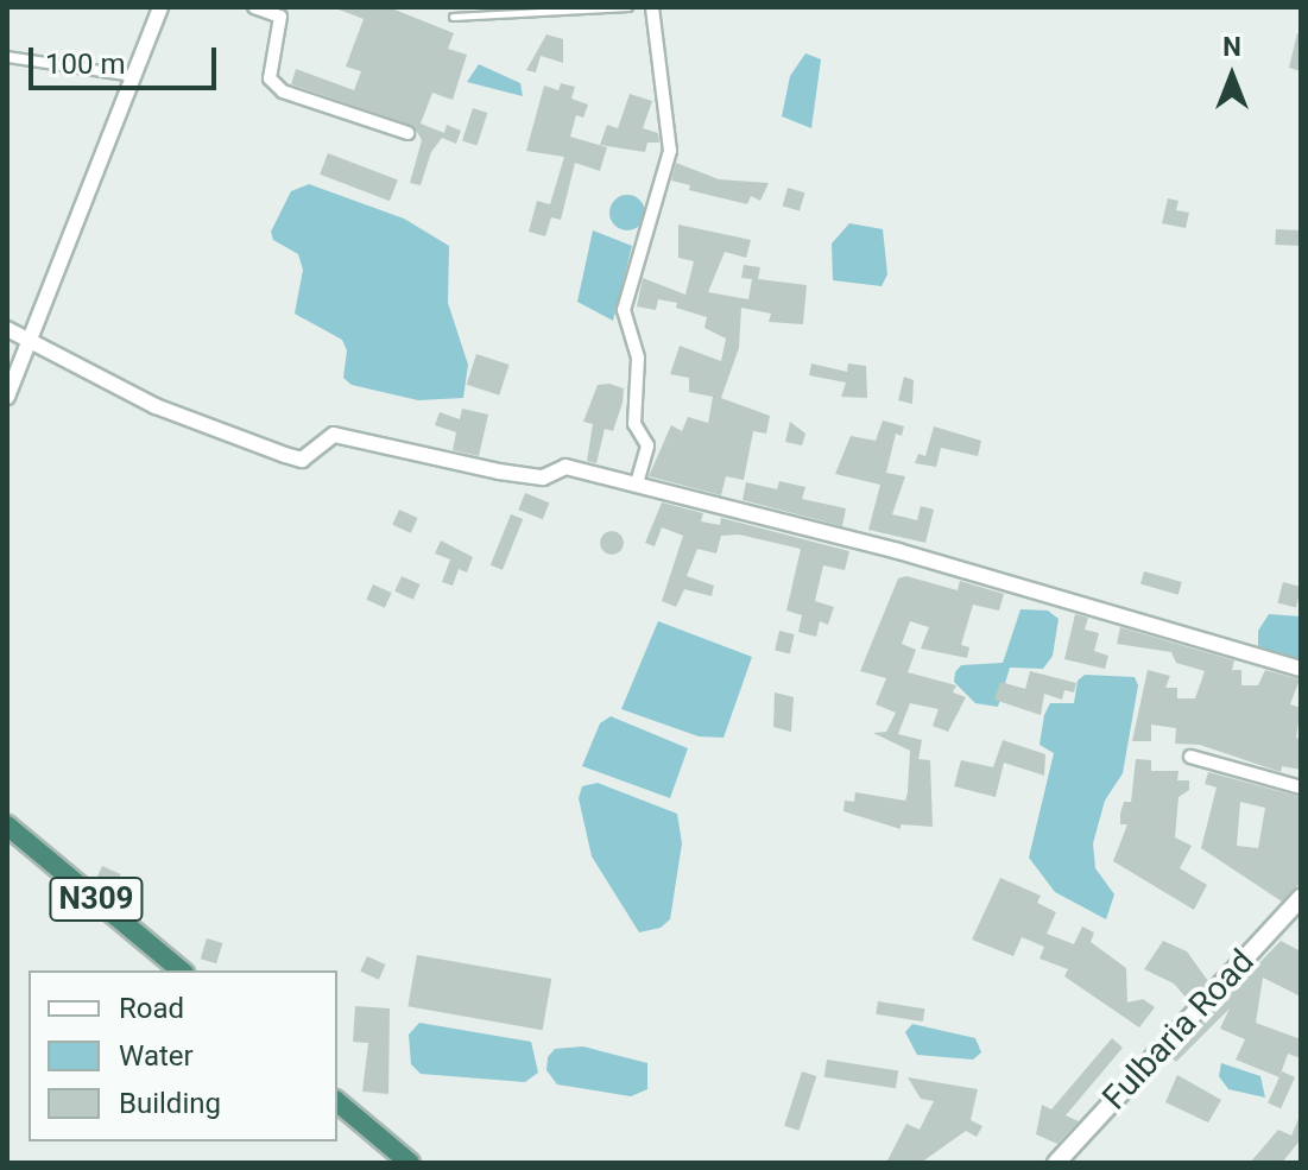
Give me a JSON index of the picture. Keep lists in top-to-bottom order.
{
  "streets": {
    "highway": ["N309"],
    "main road": ["Fulbaria Road"]
  },
  "legend": ["Road", "Water", "Building"],
  "scale_bar": "100 m",
  "north": "top"
}
